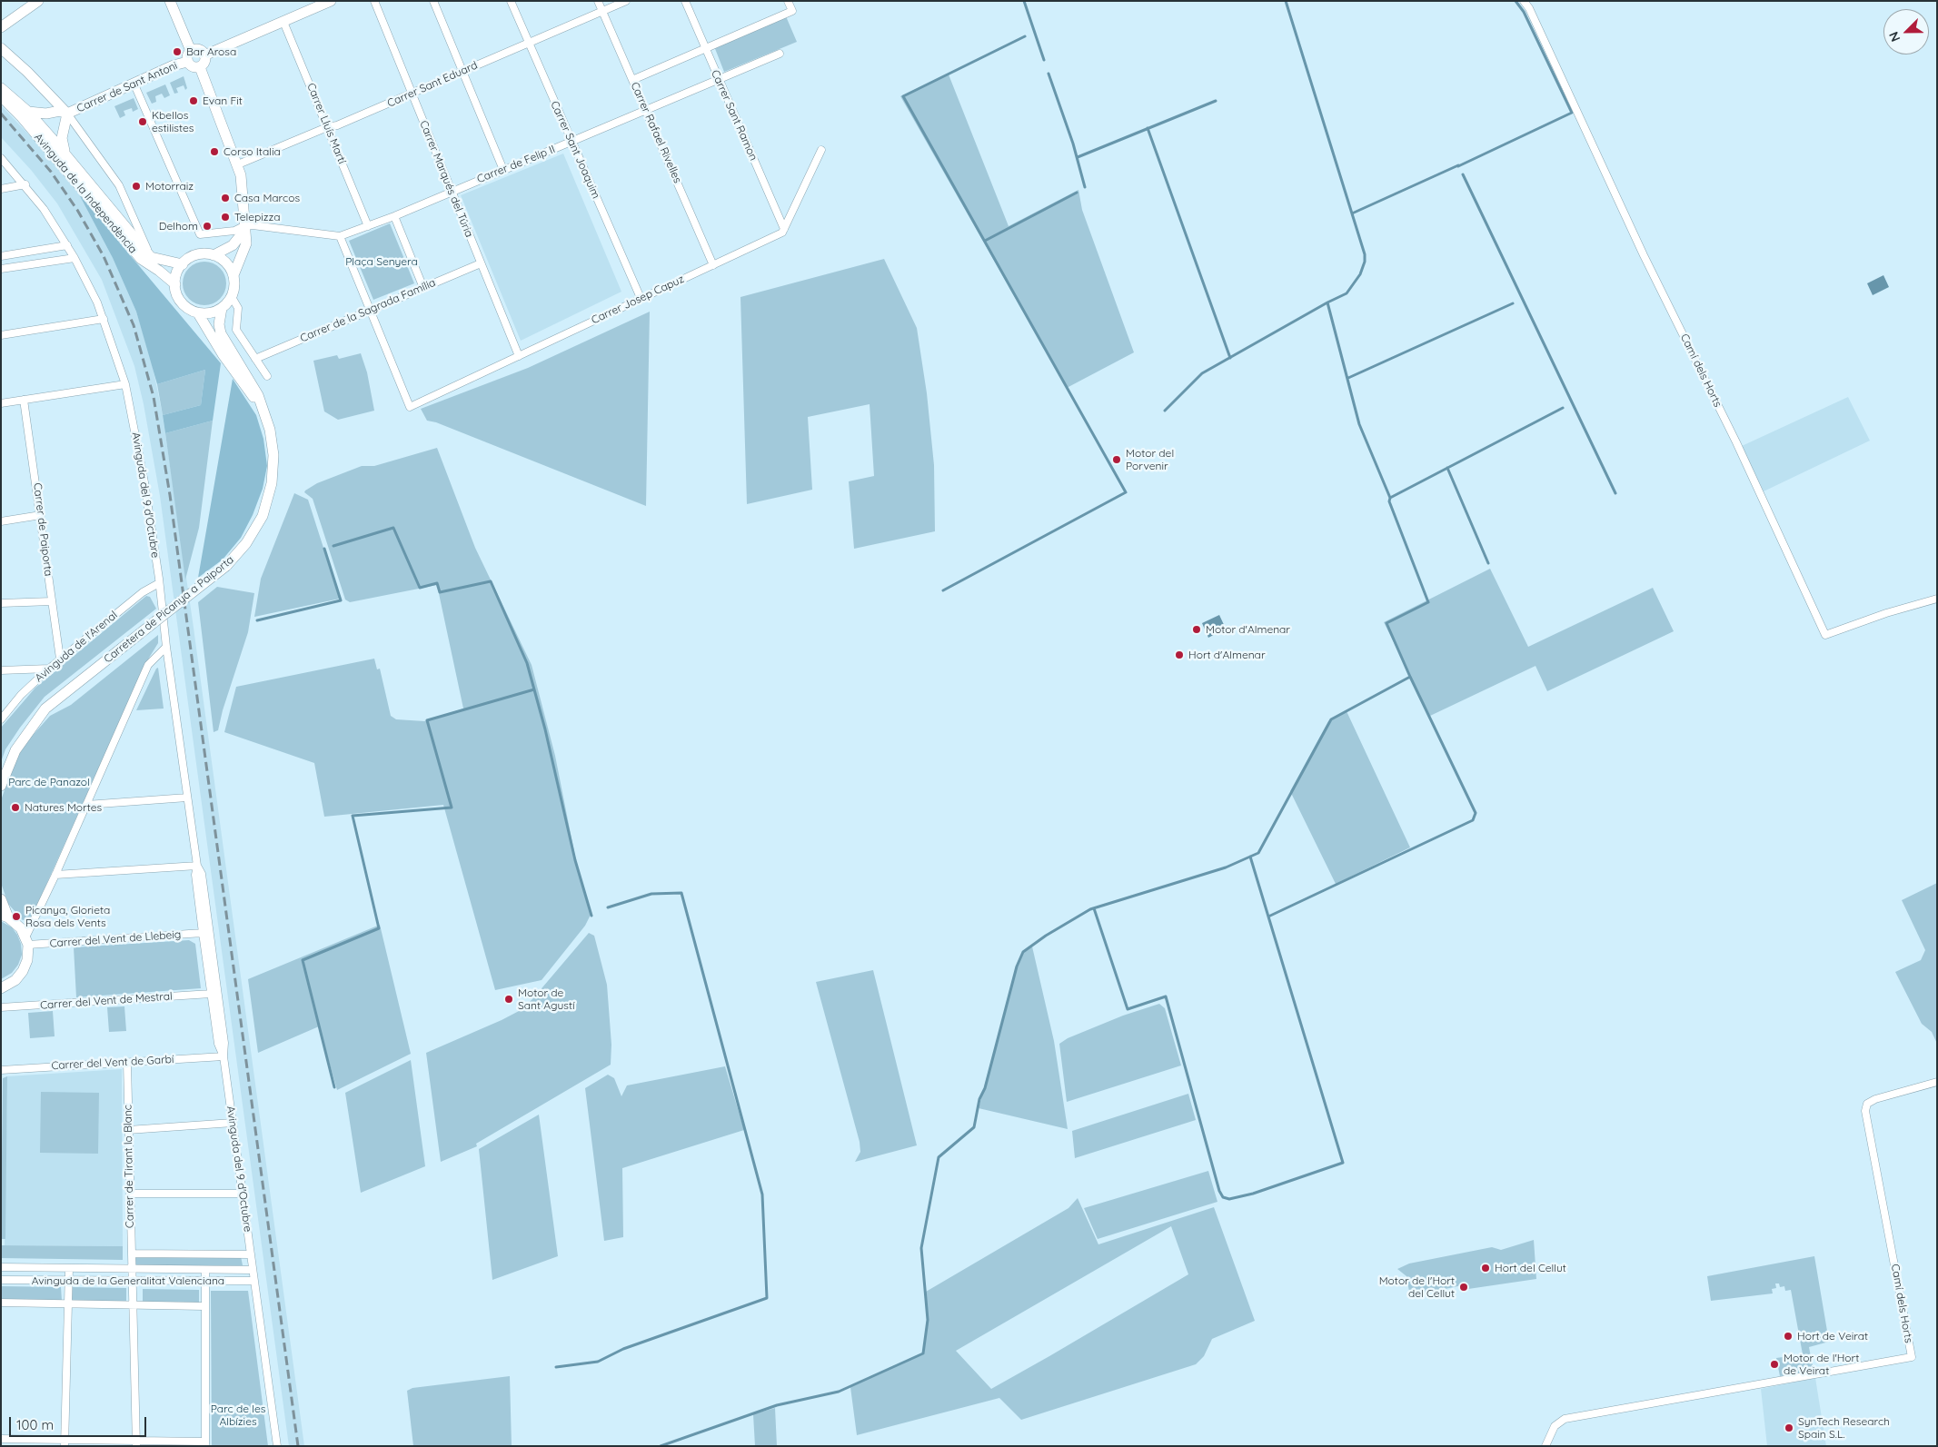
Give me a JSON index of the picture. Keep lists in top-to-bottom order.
{
  "streets": {
    "street": [
      "Carrer Sant Eduard",
      "Carrer de Sant Antoni",
      "Carrer Sant Ramon",
      "Carrer Lluís Martí",
      "Carrer Rafael Rivelles",
      "Carrer Sant Joaquim",
      "Carrer de Felip II",
      "Carrer Marqués del Túria",
      "Avinguda de la Independència",
      "Carrer Josep Capuz",
      "Carrer de la Sagrada Família",
      "Camí dels Horts",
      "Avinguda del 9 d'Octubre",
      "Carrer de Paiporta",
      "Carretera de Picanya a Paiporta",
      "Avinguda de l'Arenal",
      "Carrer del Vent de Llebeig",
      "Carrer del Vent de Mestral",
      "Carrer del Vent de Garbí",
      "Carrer de Tirant lo Blanc",
      "Avinguda de la Generalitat Valenciana"
    ]
  },
  "crossings": [
    ["Carrer Sant Eduard", "Carrer Lluís Martí"],
    ["Carrer Sant Eduard", "Carrer Rafael Rivelles"],
    ["Carrer Sant Eduard", "Carrer Sant Joaquim"],
    ["Carrer Sant Eduard", "Carrer Marqués del Túria"],
    ["Carrer de Sant Antoni", "Carrer de Felip II"],
    ["Carrer de Sant Antoni", "Avinguda de la Independència"],
    ["Carrer Sant Ramon", "Carrer de Felip II"],
    ["Carrer Sant Ramon", "Carrer Josep Capuz"],
    ["Carrer Lluís Martí", "Carrer de Felip II"],
    ["Carrer Rafael Rivelles", "Carrer de Felip II"],
    ["Carrer Rafael Rivelles", "Carrer Josep Capuz"],
    ["Carrer Sant Joaquim", "Carrer de Felip II"],
    ["Carrer Sant Joaquim", "Carrer Josep Capuz"],
    ["Carrer de Felip II", "Carrer Marqués del Túria"],
    ["Carrer Marqués del Túria", "Carrer Josep Capuz"],
    ["Carrer Marqués del Túria", "Carrer de la Sagrada Família"],
    ["Avinguda de la Independència", "Carretera de Picanya a Paiporta"],
    ["Carrer Josep Capuz", "Carrer de la Sagrada Família"],
    ["Avinguda del 9 d'Octubre", "Avinguda de l'Arenal"],
    ["Avinguda del 9 d'Octubre", "Carrer del Vent de Llebeig"],
    ["Avinguda del 9 d'Octubre", "Carrer del Vent de Mestral"],
    ["Avinguda del 9 d'Octubre", "Carrer del Vent de Garbí"],
    ["Avinguda del 9 d'Octubre", "Avinguda de la Generalitat Valenciana"],
    ["Carrer de Paiporta", "Avinguda de l'Arenal"],
    ["Carrer del Vent de Garbí", "Carrer de Tirant lo Blanc"],
    ["Carrer de Tirant lo Blanc", "Avinguda de la Generalitat Valenciana"]
  ],
  "parks": ["Plaça Senyera", "Parc de Panazol", "Parc de les Albízies"],
  "places": [
    "Bar Arosa",
    "Evan Fit",
    "Kbellos estilistes",
    "Corso Italia",
    "Motorraiz",
    "Casa Marcos",
    "Telepizza",
    "Delhom",
    "Motor del Porvenir",
    "Motor d'Almenar",
    "Hort d'Almenar",
    "Natures Mortes",
    "Picanya, Glorieta Rosa dels Vents",
    "Motor de Sant Agustí",
    "Hort del Cellut",
    "Motor de l'Hort del Cellut",
    "Hort de Veirat",
    "Motor de l'Hort de Veirat",
    "SynTech Research Spain S.L."
  ],
  "scale_bar": "100 m",
  "north": "bottom left"
}
